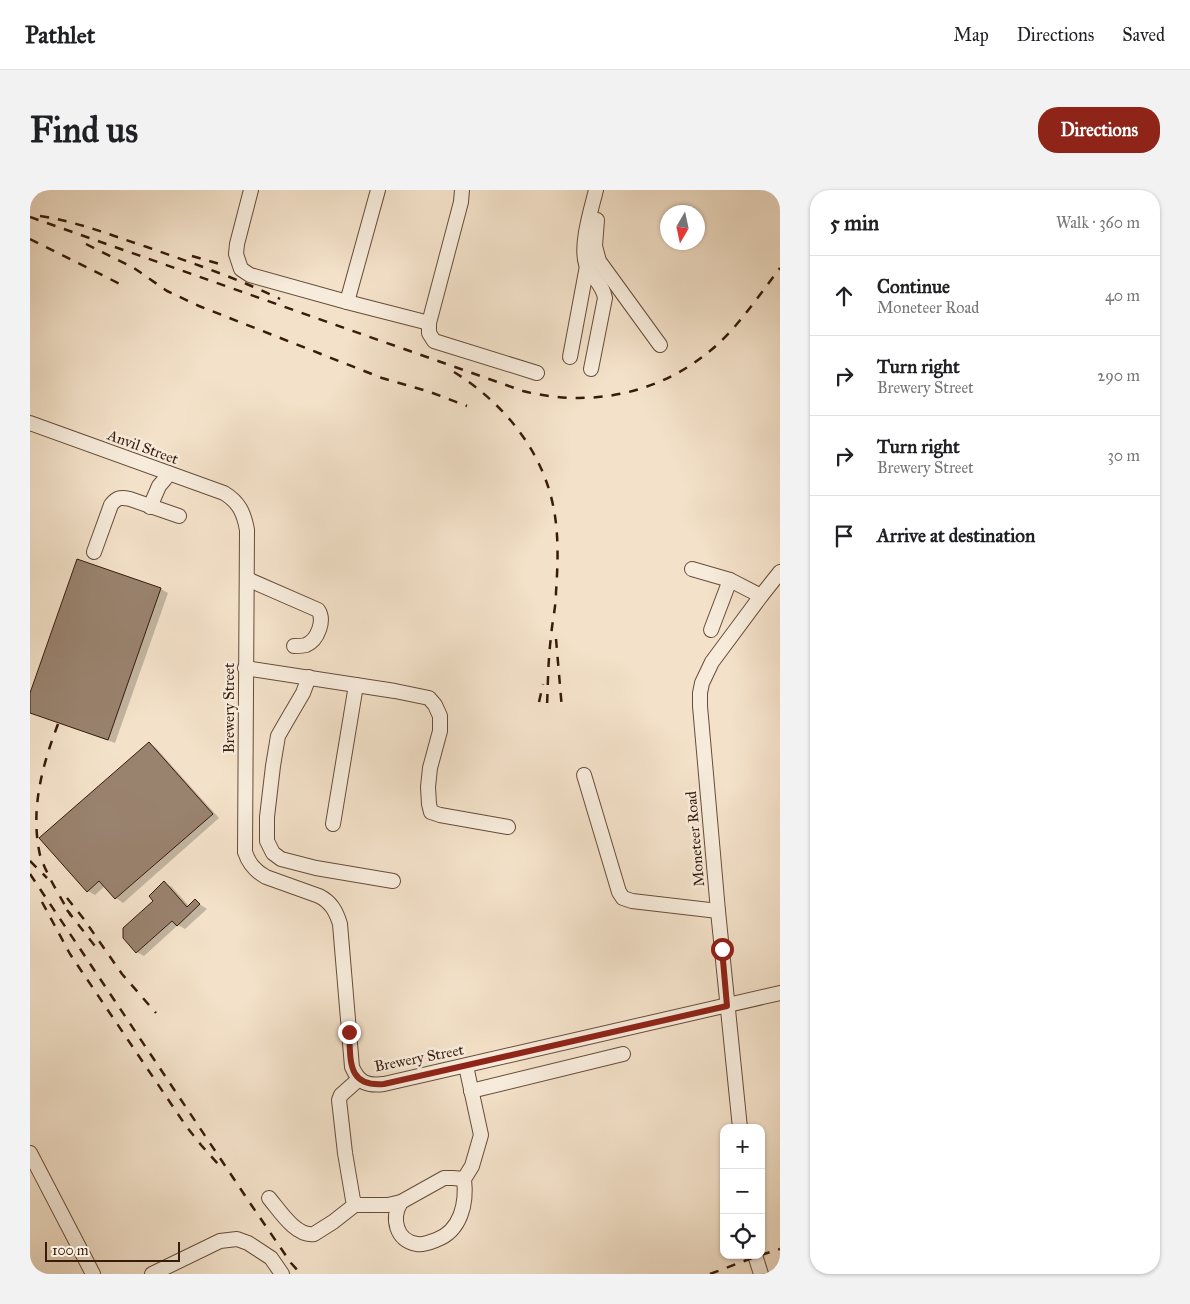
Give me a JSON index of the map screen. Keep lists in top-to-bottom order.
{
  "streets": {
    "street": ["Anvil Street", "Brewery Street", "Moneteer Road"]
  },
  "crossings": [
    ["Anvil Street", "Brewery Street"],
    ["Brewery Street", "Moneteer Road"]
  ],
  "scale_bar": "100 m",
  "north": "bottom",
  "page": {
    "header": "Pathlet",
    "nav": ["Map", "Directions", "Saved"],
    "buttons": "Directions",
    "title": "Find us",
    "heading": ["5 min", "Walk · 360 m"],
    "list": [
      ["Continue", "Moneteer Road", "40 m"],
      ["Turn right", "Brewery Street", "290 m"],
      ["Turn right", "Brewery Street", "30 m"],
      "Arrive at destination"
    ],
    "map_buttons": ["+", "−"],
    "scale": "100 m"
  }
}
